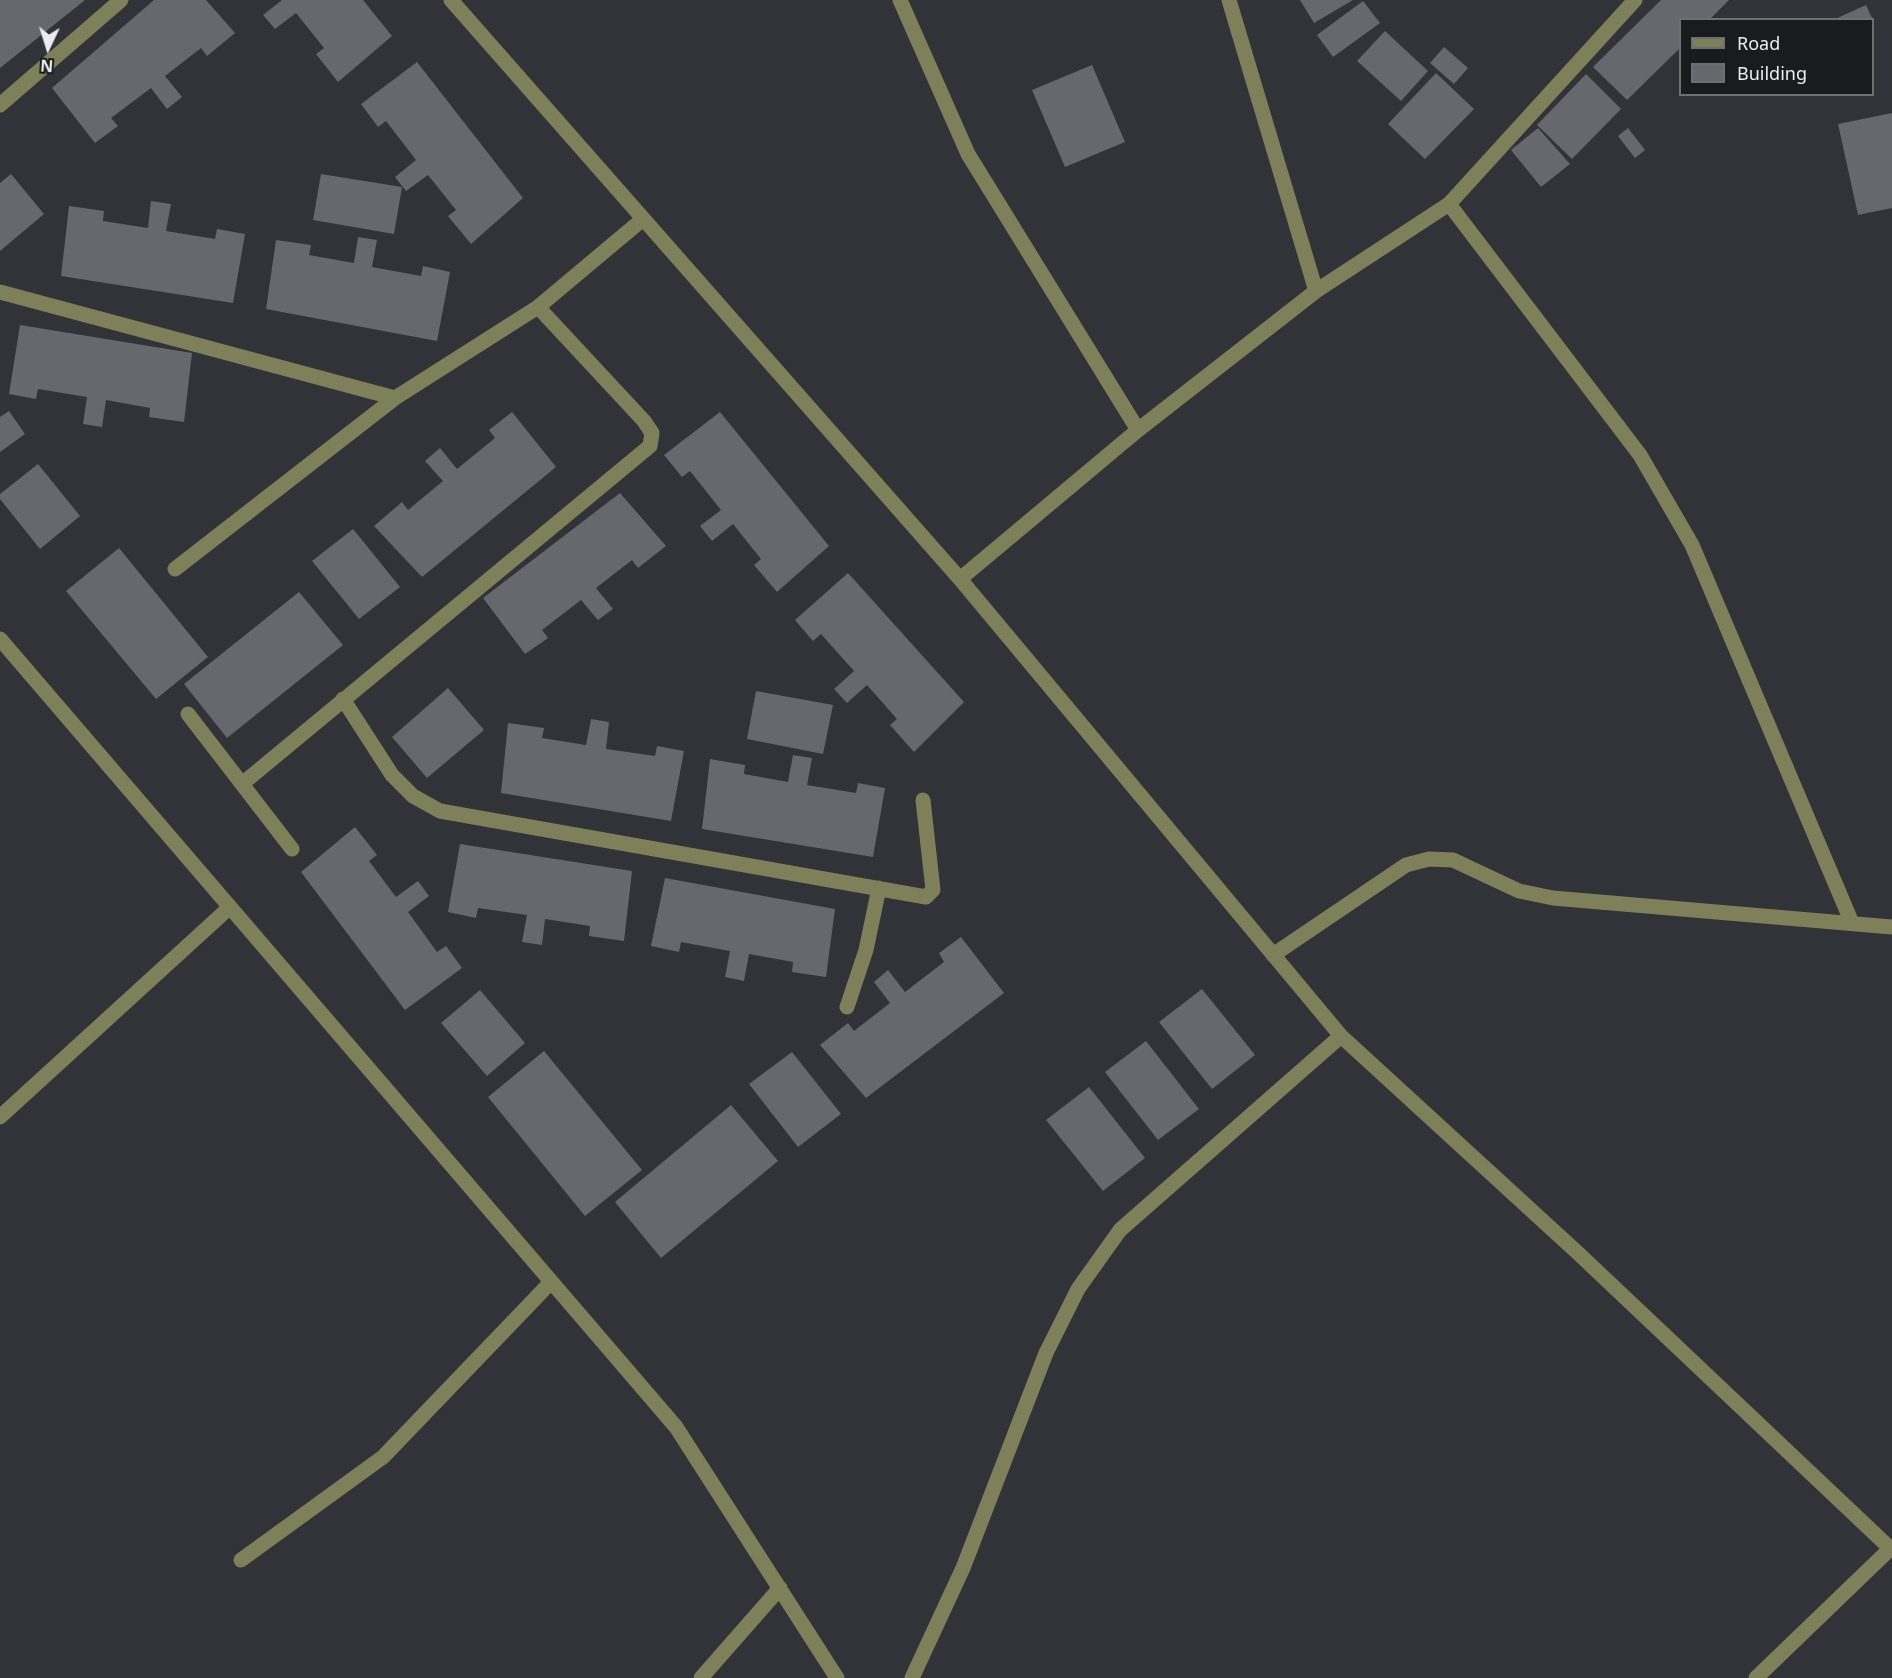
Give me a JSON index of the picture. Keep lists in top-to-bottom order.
{
  "legend": ["Road", "Building"],
  "north": "bottom"
}
